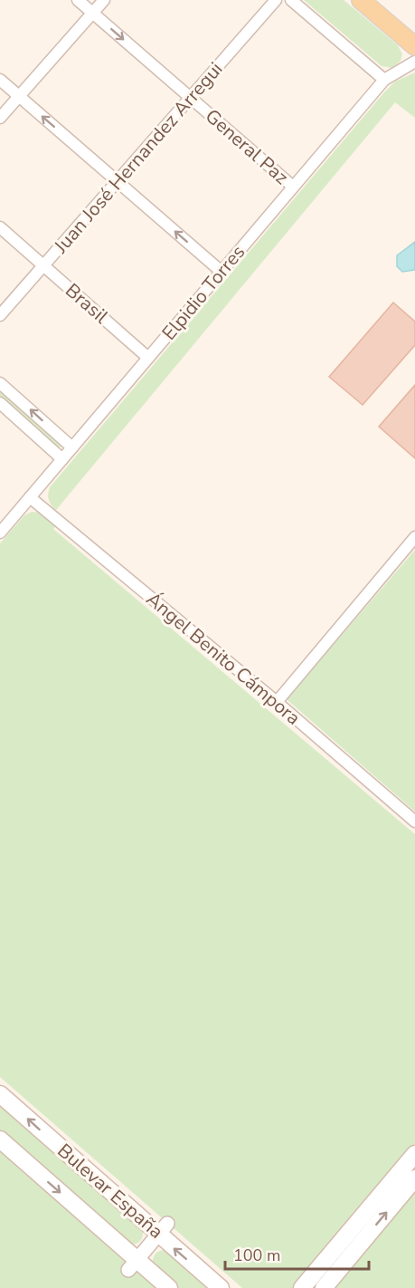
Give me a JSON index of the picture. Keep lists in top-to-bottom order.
{
  "streets": {
    "main road": ["Bulevar España"],
    "street": [
      "General Paz",
      "Juan José Hernandez Arregui",
      "Elpidio Torres",
      "Brasil",
      "Ángel Benito Cámpora"
    ]
  },
  "crossings": [
    ["General Paz", "Juan José Hernandez Arregui"],
    ["General Paz", "Elpidio Torres"],
    ["Juan José Hernandez Arregui", "Brasil"],
    ["Elpidio Torres", "Brasil"],
    ["Elpidio Torres", "Ángel Benito Cámpora"]
  ],
  "one_way": ["General Paz"],
  "scale_bar": "100 m"
}
